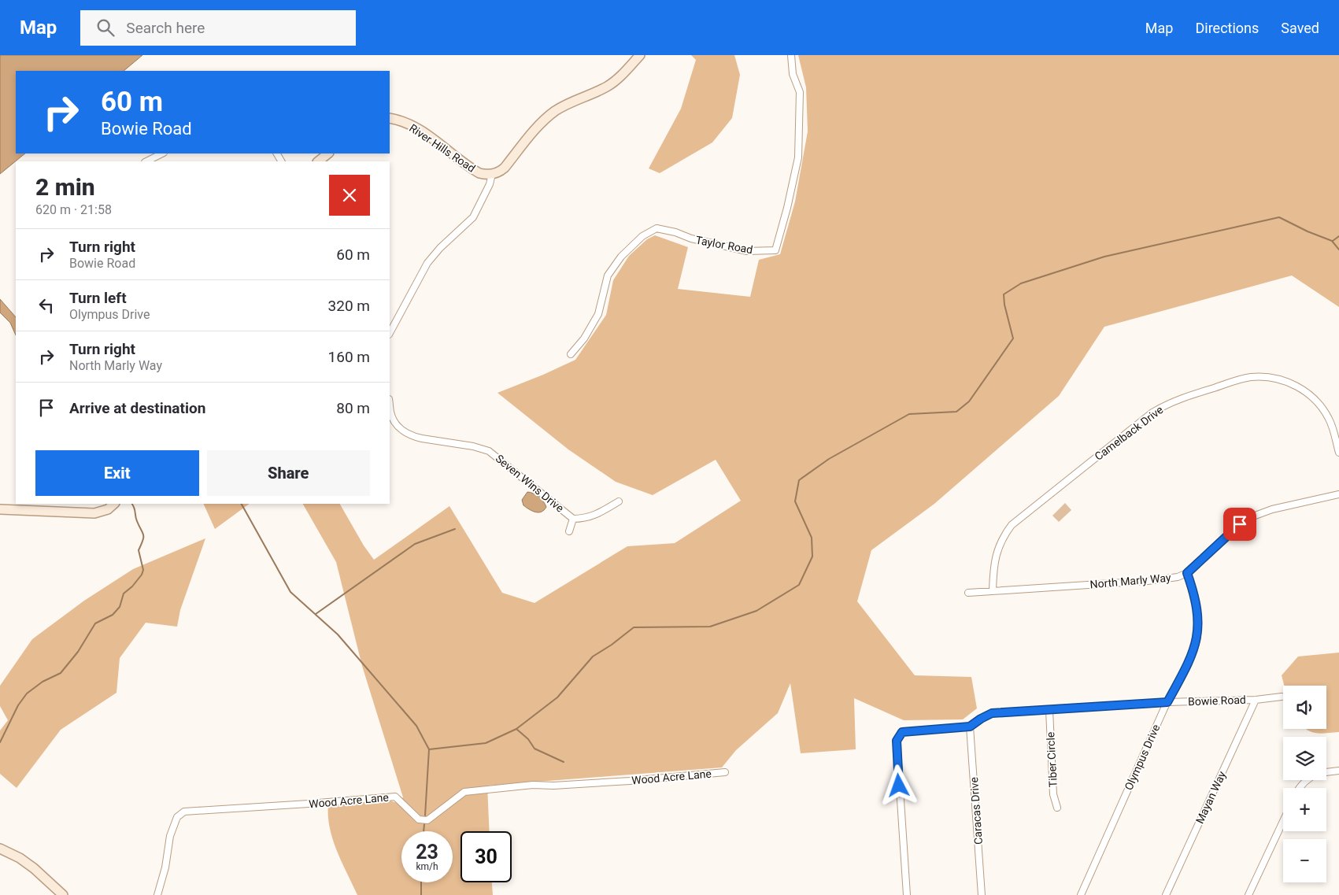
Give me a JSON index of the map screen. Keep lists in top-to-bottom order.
{
  "streets": {
    "street": [
      "River Hills Road",
      "Taylor Road",
      "Camelback Drive",
      "Seven Wins Drive",
      "North Marly Way",
      "Bowie Road",
      "Olympus Drive",
      "Tiber Circle",
      "Wood Acre Lane",
      "Mayan Way",
      "Caracas Drive"
    ]
  },
  "crossings": [
    ["Camelback Drive", "North Marly Way"],
    ["North Marly Way", "Olympus Drive"],
    ["Bowie Road", "Olympus Drive"],
    ["Bowie Road", "Tiber Circle"],
    ["Bowie Road", "Mayan Way"],
    ["Bowie Road", "Caracas Drive"]
  ],
  "page": {
    "header": "Map",
    "search": "Search here",
    "nav": ["Map", "Directions", "Saved"],
    "turn": ["60 m", "Bowie Road"],
    "heading": ["2 min", "620 m · 21:58"],
    "list": [
      {
        "name": "Turn right",
        "note": "Bowie Road",
        "value": "60 m"
      },
      {
        "name": "Turn left",
        "note": "Olympus Drive",
        "value": "320 m"
      },
      {
        "name": "Turn right",
        "note": "North Marly Way",
        "value": "160 m"
      },
      {
        "name": "Arrive at destination",
        "value": "80 m"
      }
    ],
    "buttons": ["Exit", "Share"],
    "map_buttons": ["+", "−"],
    "speed": "23 km/h",
    "limit": "30"
  }
}
